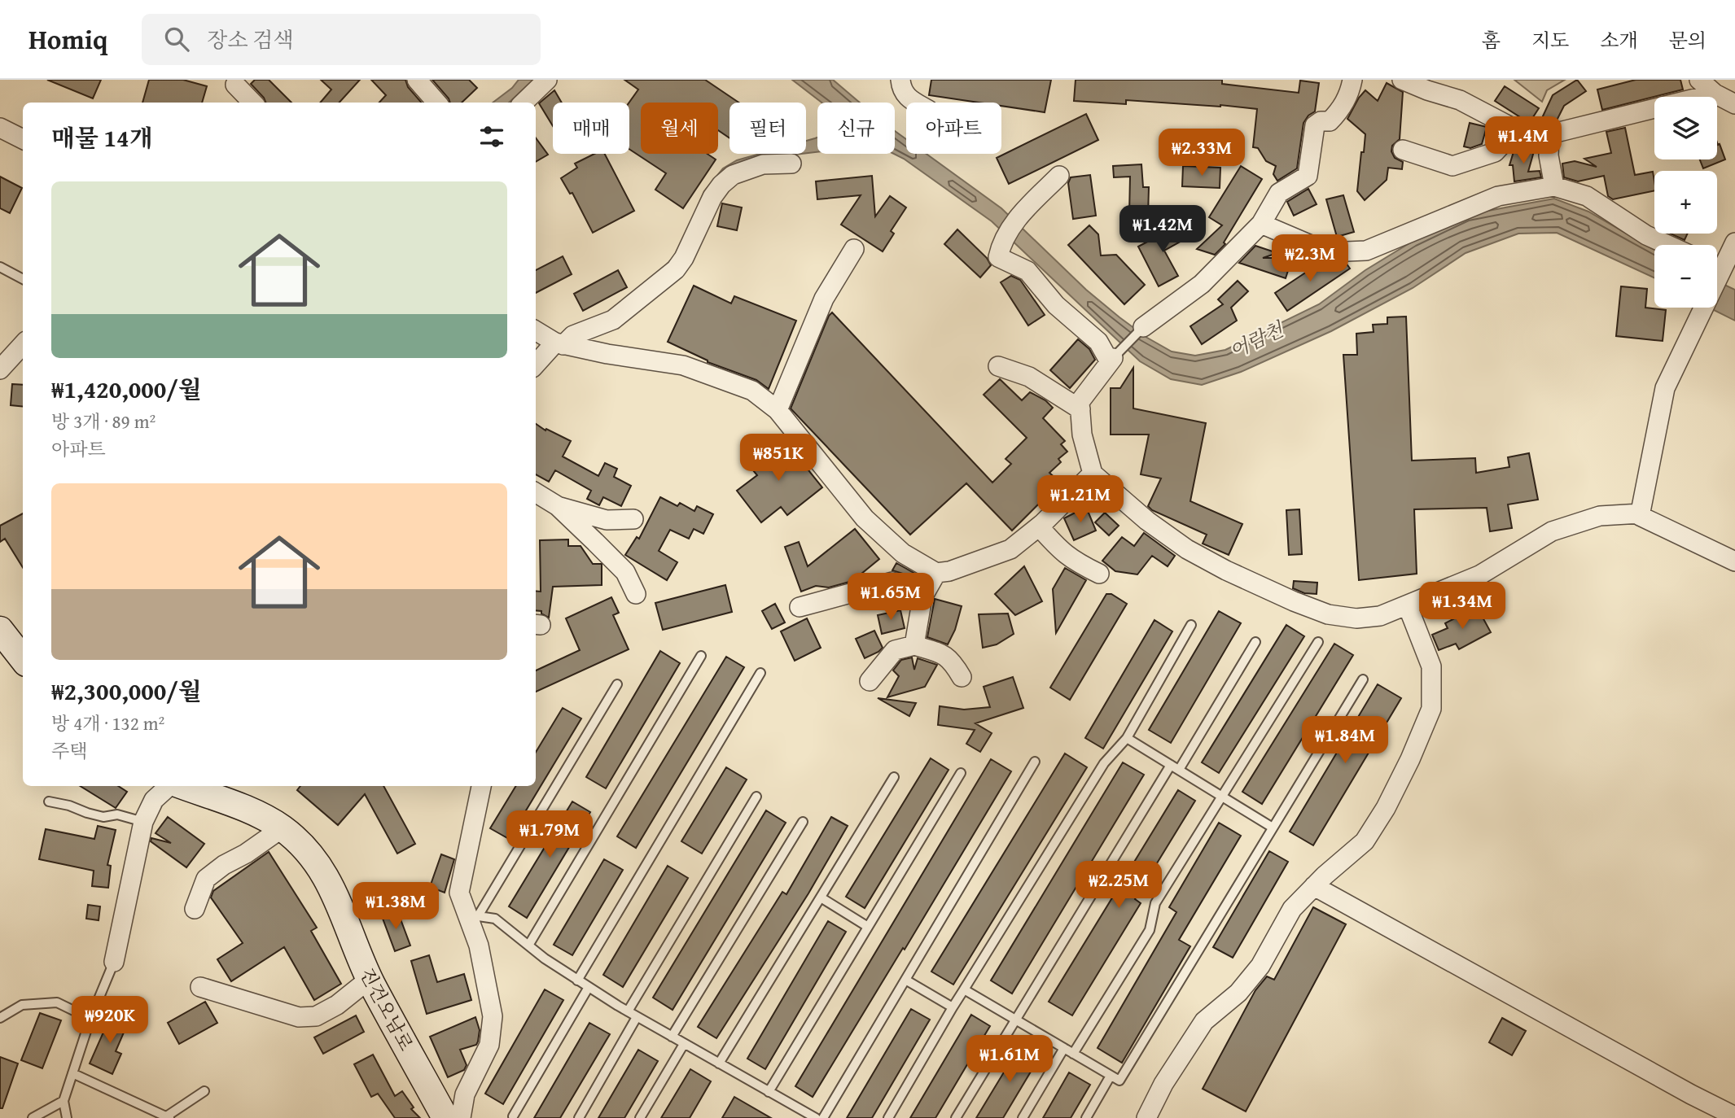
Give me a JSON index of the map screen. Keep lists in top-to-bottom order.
{
  "streets": {
    "main road": ["진건오남로"]
  },
  "water": ["어람천"],
  "page": {
    "header": "Homiq",
    "search": "장소 검색",
    "nav": [
      "홈",
      "지도",
      "소개",
      "문의"
    ],
    "map_buttons": ["+", "−"],
    "chip": [
      "매매",
      "월세",
      "필터",
      "신규",
      "아파트"
    ],
    "heading": "매물 14개",
    "price": [
      "₩1.4M",
      "₩2.33M",
      "₩1.42M",
      "₩2.3M",
      "₩851K",
      "₩1.21M",
      "₩1.65M",
      "₩1.34M",
      "₩1.84M",
      "₩1.79M",
      "₩2.25M",
      "₩1.38M",
      "₩920K",
      "₩1.61M"
    ],
    "list": [
      {
        "name": "₩1,420,000/월",
        "note": "방 3개 · 89 m² · 아파트"
      },
      {
        "name": "₩2,300,000/월",
        "note": "방 4개 · 132 m² · 주택"
      }
    ]
  }
}
